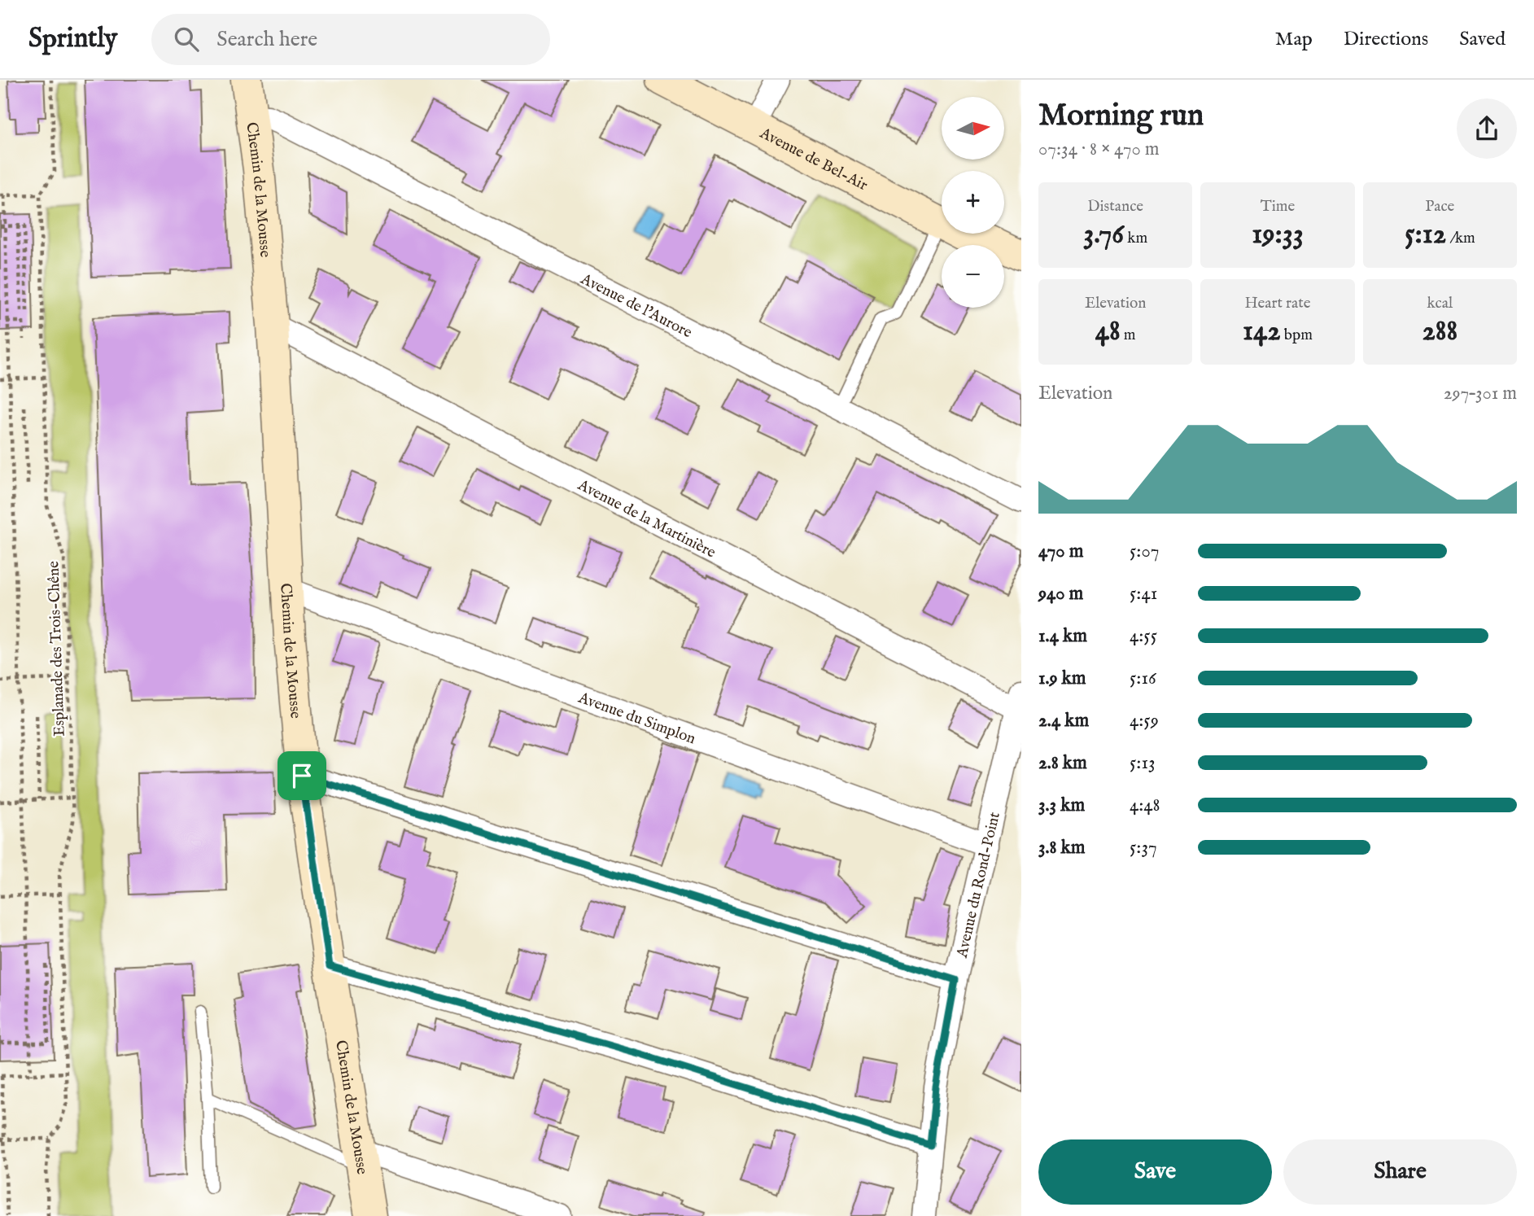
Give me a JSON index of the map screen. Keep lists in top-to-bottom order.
{
  "streets": {
    "street": [
      "Avenue de Bel-Air",
      "Chemin de la Mousse",
      "Avenue de l'Aurore",
      "Avenue de la Martinière",
      "Avenue du Simplon",
      "Avenue du Rond-Point"
    ],
    "path": ["Esplanade des Trois-Chêne"]
  },
  "crossings": [
    ["Chemin de la Mousse", "Avenue de l'Aurore"],
    ["Chemin de la Mousse", "Avenue de la Martinière"],
    ["Chemin de la Mousse", "Avenue du Simplon"],
    ["Avenue de la Martinière", "Avenue du Rond-Point"],
    ["Avenue du Simplon", "Avenue du Rond-Point"]
  ],
  "north": "right",
  "page": {
    "header": "Sprintly",
    "search": "Search here",
    "nav": ["Map", "Directions", "Saved"],
    "heading": ["Morning run", "07:34 · 8 × 470 m"],
    "map_buttons": ["+", "−"],
    "stats": [
      ["Distance", "3.76 km"],
      ["Time", "19:33"],
      ["Pace", "5:12 /km"],
      ["Elevation", "48 m"],
      ["Heart rate", "142 bpm"],
      ["kcal", "288"]
    ],
    "chart": ["Elevation", "297–301 m"],
    "list": [
      {
        "name": "470 m",
        "note": "5:07"
      },
      {
        "name": "940 m",
        "note": "5:41"
      },
      {
        "name": "1.4 km",
        "note": "4:55"
      },
      {
        "name": "1.9 km",
        "note": "5:16"
      },
      {
        "name": "2.4 km",
        "note": "4:59"
      },
      {
        "name": "2.8 km",
        "note": "5:13"
      },
      {
        "name": "3.3 km",
        "note": "4:48"
      },
      {
        "name": "3.8 km",
        "note": "5:37"
      }
    ],
    "buttons": ["Save", "Share"]
  }
}
